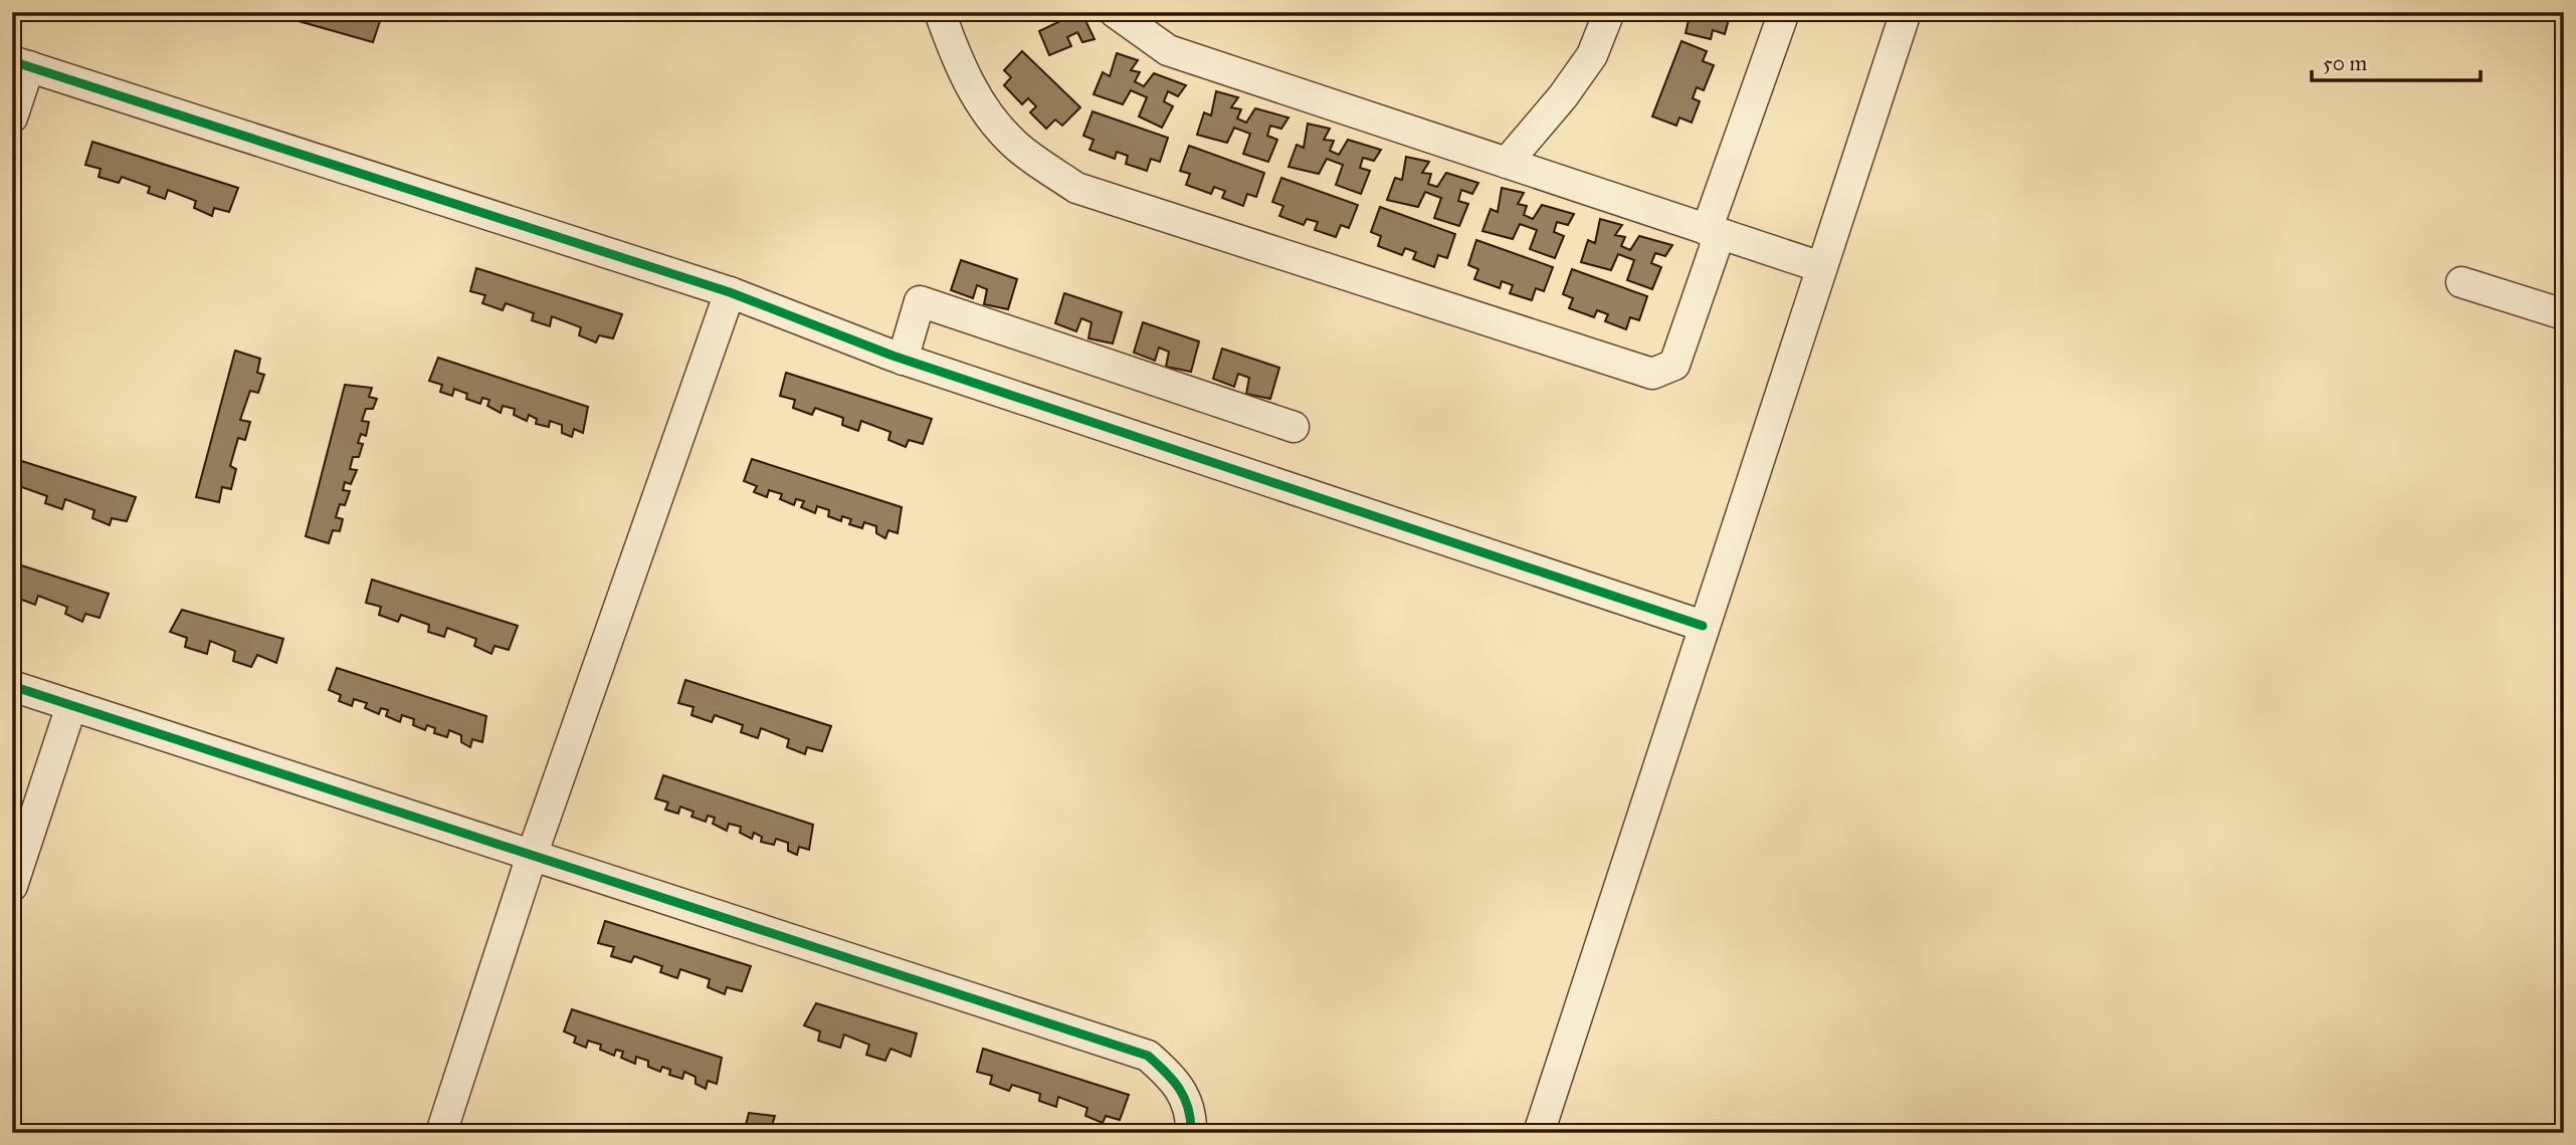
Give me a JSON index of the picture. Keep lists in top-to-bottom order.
{
  "scale_bar": "50 m"
}
